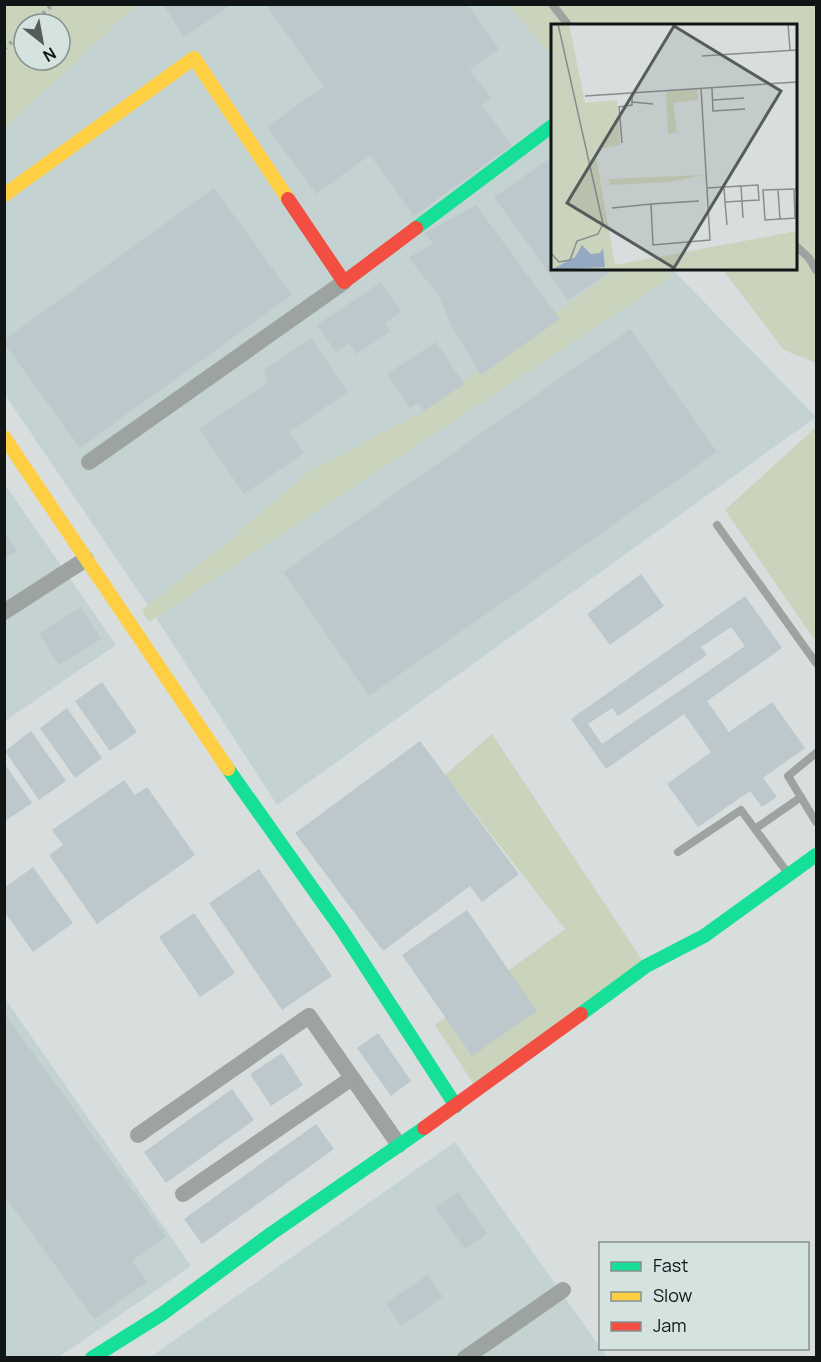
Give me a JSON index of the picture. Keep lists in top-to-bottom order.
{
  "legend": ["Fast", "Slow", "Jam"],
  "north": "bottom right"
}
